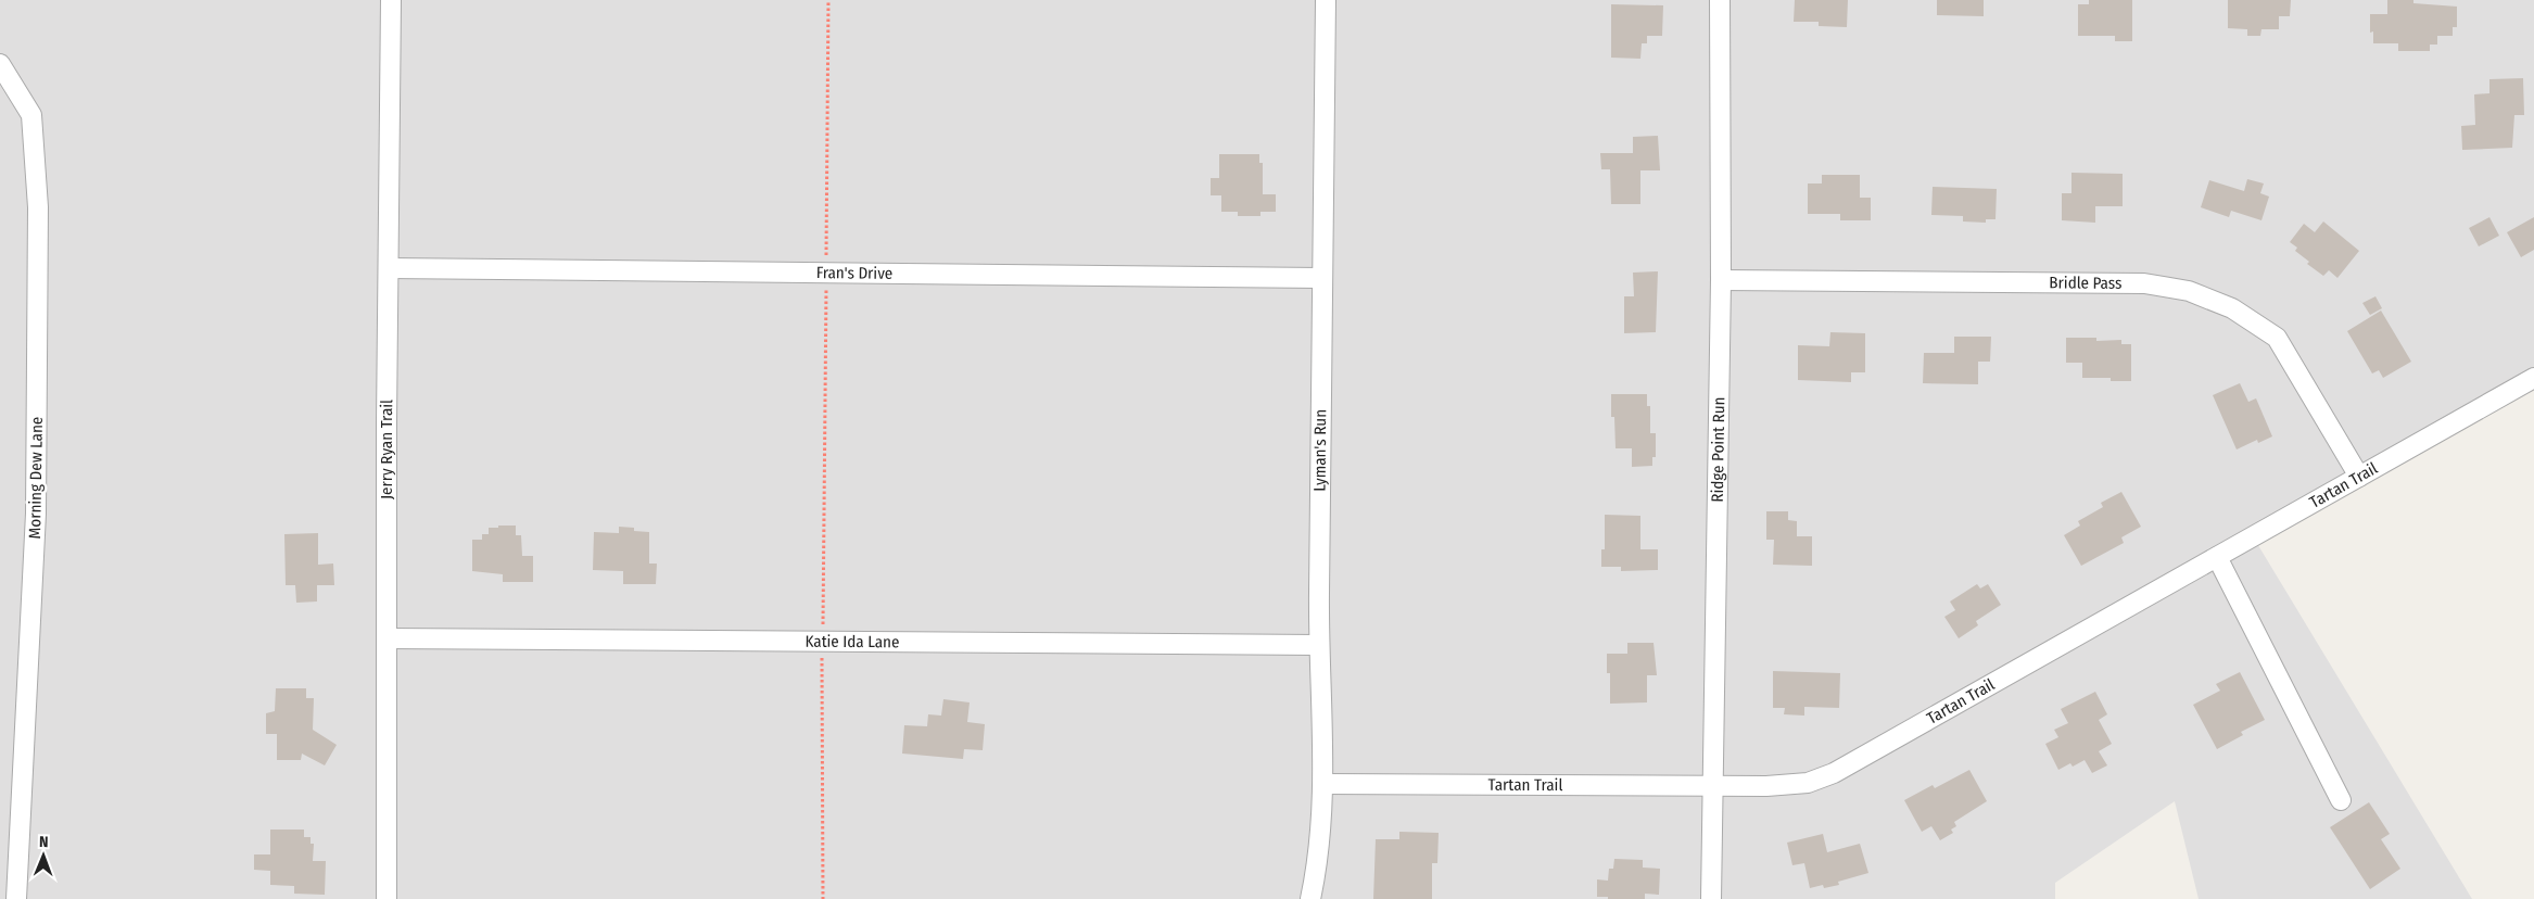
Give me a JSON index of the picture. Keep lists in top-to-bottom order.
{
  "streets": {
    "street": [
      "Fran's Drive",
      "Bridle Pass",
      "Jerry Ryan Trail",
      "Lyman's Run",
      "Ridge Point Run",
      "Morning Dew Lane",
      "Tartan Trail",
      "Katie Ida Lane"
    ]
  },
  "crossings": [
    ["Fran's Drive", "Jerry Ryan Trail"],
    ["Fran's Drive", "Lyman's Run"],
    ["Bridle Pass", "Ridge Point Run"],
    ["Bridle Pass", "Tartan Trail"],
    ["Jerry Ryan Trail", "Katie Ida Lane"],
    ["Lyman's Run", "Tartan Trail"],
    ["Lyman's Run", "Katie Ida Lane"],
    ["Ridge Point Run", "Tartan Trail"]
  ],
  "north": "top"
}
